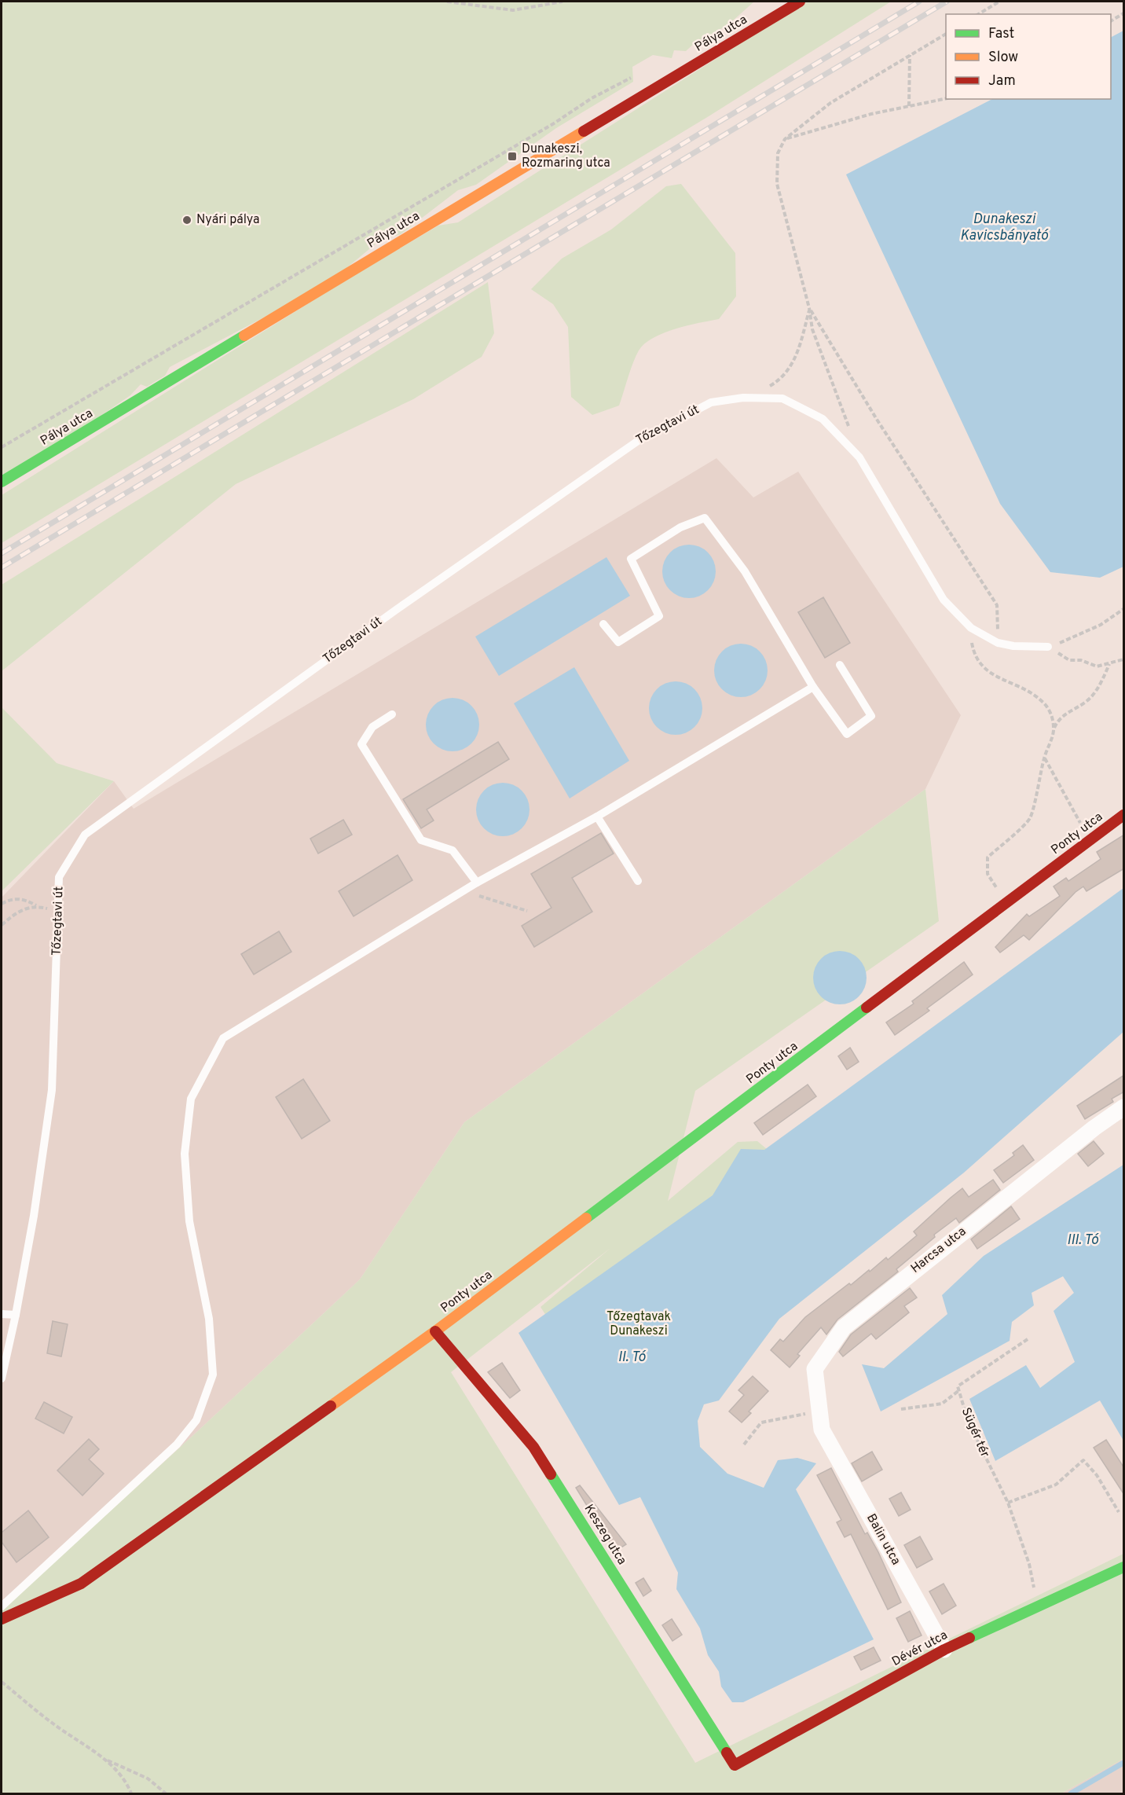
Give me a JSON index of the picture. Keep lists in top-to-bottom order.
{
  "streets": {
    "street": [
      "Pálya utca",
      "Ponty utca",
      "Harcsa utca",
      "Keszeg utca",
      "Balin utca",
      "Dévér utca"
    ],
    "lane": ["Tőzegtavi út"],
    "path": ["Sügér tér"]
  },
  "crossings": [
    ["Ponty utca", "Keszeg utca"],
    ["Harcsa utca", "Balin utca"],
    ["Sügér tér", "Dévér utca"],
    ["Keszeg utca", "Dévér utca"],
    ["Balin utca", "Dévér utca"]
  ],
  "water": ["Dunakeszi Kavicsbányató", "III. Tó", "II. Tó"],
  "parks": ["Tőzegtavak Dunakeszi"],
  "places": {
    "transit": ["Dunakeszi, Rozmaring utca"],
    "other": ["Nyári pálya"]
  },
  "legend": ["Fast", "Slow", "Jam"]
}
